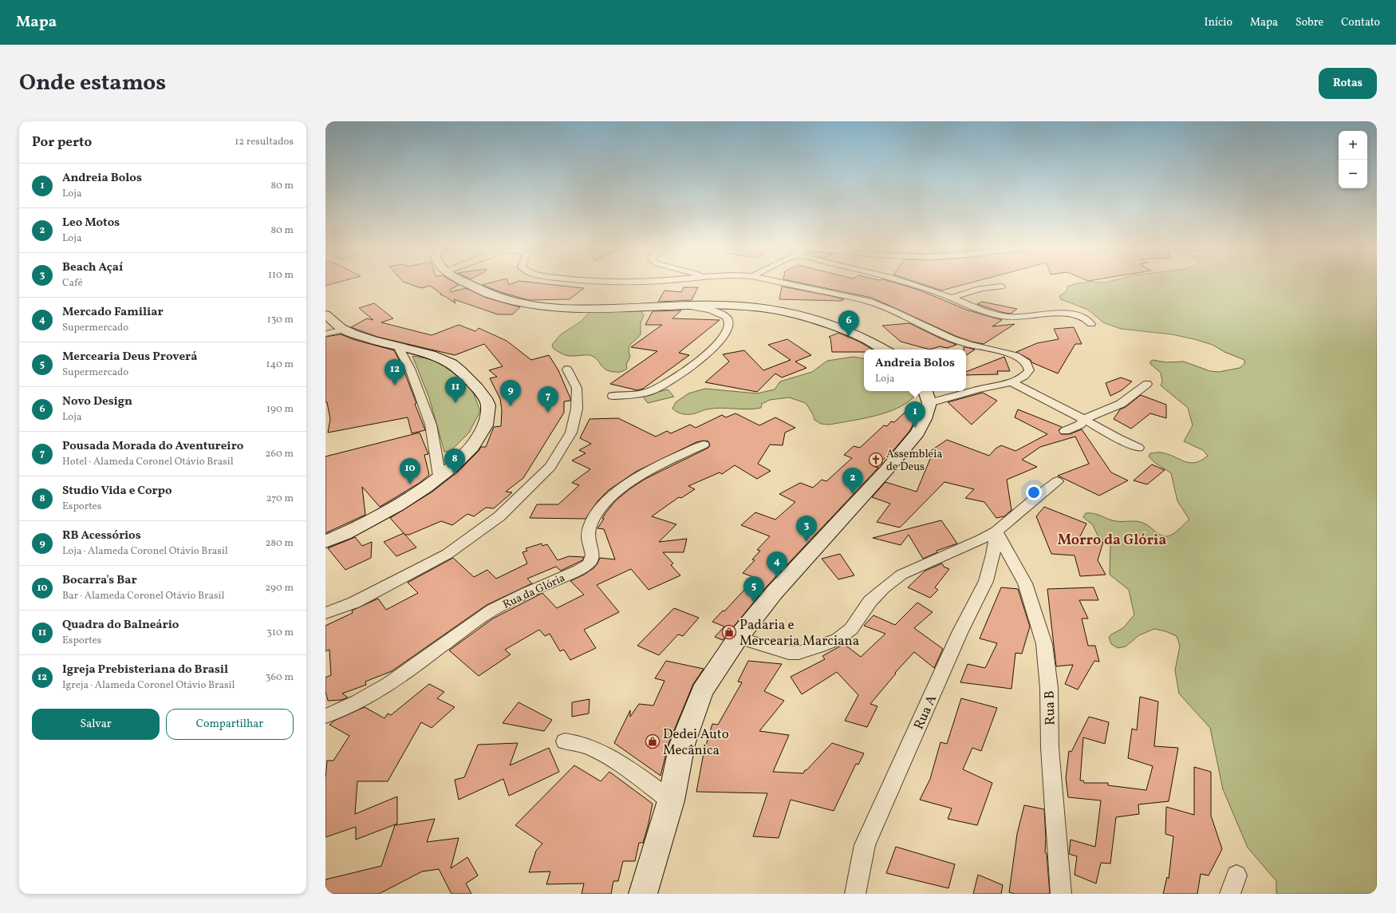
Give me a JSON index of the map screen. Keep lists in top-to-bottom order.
{
  "streets": {
    "street": ["Rua da Glória", "Rua B", "Rua A"]
  },
  "crossings": [
    ["Rua B", "Rua A"]
  ],
  "districts": ["Morro da Glória"],
  "places": {
    "church": ["Assembleia de Deus"],
    "shop": ["Padaria e Mercearia Marciana", "Dedei Auto Mecânica"]
  },
  "page": {
    "header": "Mapa",
    "nav": [
      "Início",
      "Mapa",
      "Sobre",
      "Contato"
    ],
    "title": "Onde estamos",
    "buttons": [
      "Rotas",
      ["Salvar", "Compartilhar"]
    ],
    "heading": ["Por perto", "12 resultados"],
    "map_buttons": ["+", "−"],
    "list": [
      {
        "mark": "1",
        "name": "Andreia Bolos",
        "note": "Loja",
        "value": "80 m"
      },
      {
        "mark": "2",
        "name": "Leo Motos",
        "note": "Loja",
        "value": "80 m"
      },
      {
        "mark": "3",
        "name": "Beach Açaí",
        "note": "Café",
        "value": "110 m"
      },
      {
        "mark": "4",
        "name": "Mercado Familiar",
        "note": "Supermercado",
        "value": "130 m"
      },
      {
        "mark": "5",
        "name": "Mercearia Deus Proverá",
        "note": "Supermercado",
        "value": "140 m"
      },
      {
        "mark": "6",
        "name": "Novo Design",
        "note": "Loja",
        "value": "190 m"
      },
      {
        "mark": "7",
        "name": "Pousada Morada do Aventureiro",
        "note": "Hotel · Alameda Coronel Otávio Brasil",
        "value": "260 m"
      },
      {
        "mark": "8",
        "name": "Studio Vida e Corpo",
        "note": "Esportes",
        "value": "270 m"
      },
      {
        "mark": "9",
        "name": "RB Acessórios",
        "note": "Loja · Alameda Coronel Otávio Brasil",
        "value": "280 m"
      },
      {
        "mark": "10",
        "name": "Bocarra's Bar",
        "note": "Bar · Alameda Coronel Otávio Brasil",
        "value": "290 m"
      },
      {
        "mark": "11",
        "name": "Quadra do Balneário",
        "note": "Esportes",
        "value": "310 m"
      },
      {
        "mark": "12",
        "name": "Igreja Prebisteriana do Brasil",
        "note": "Igreja · Alameda Coronel Otávio Brasil",
        "value": "360 m"
      }
    ],
    "pins": [
      "6",
      "12",
      "11",
      "9",
      "7",
      "1",
      "8",
      "10",
      "2",
      "3",
      "4",
      "5"
    ],
    "popup": ["Andreia Bolos", "Loja"]
  }
}
